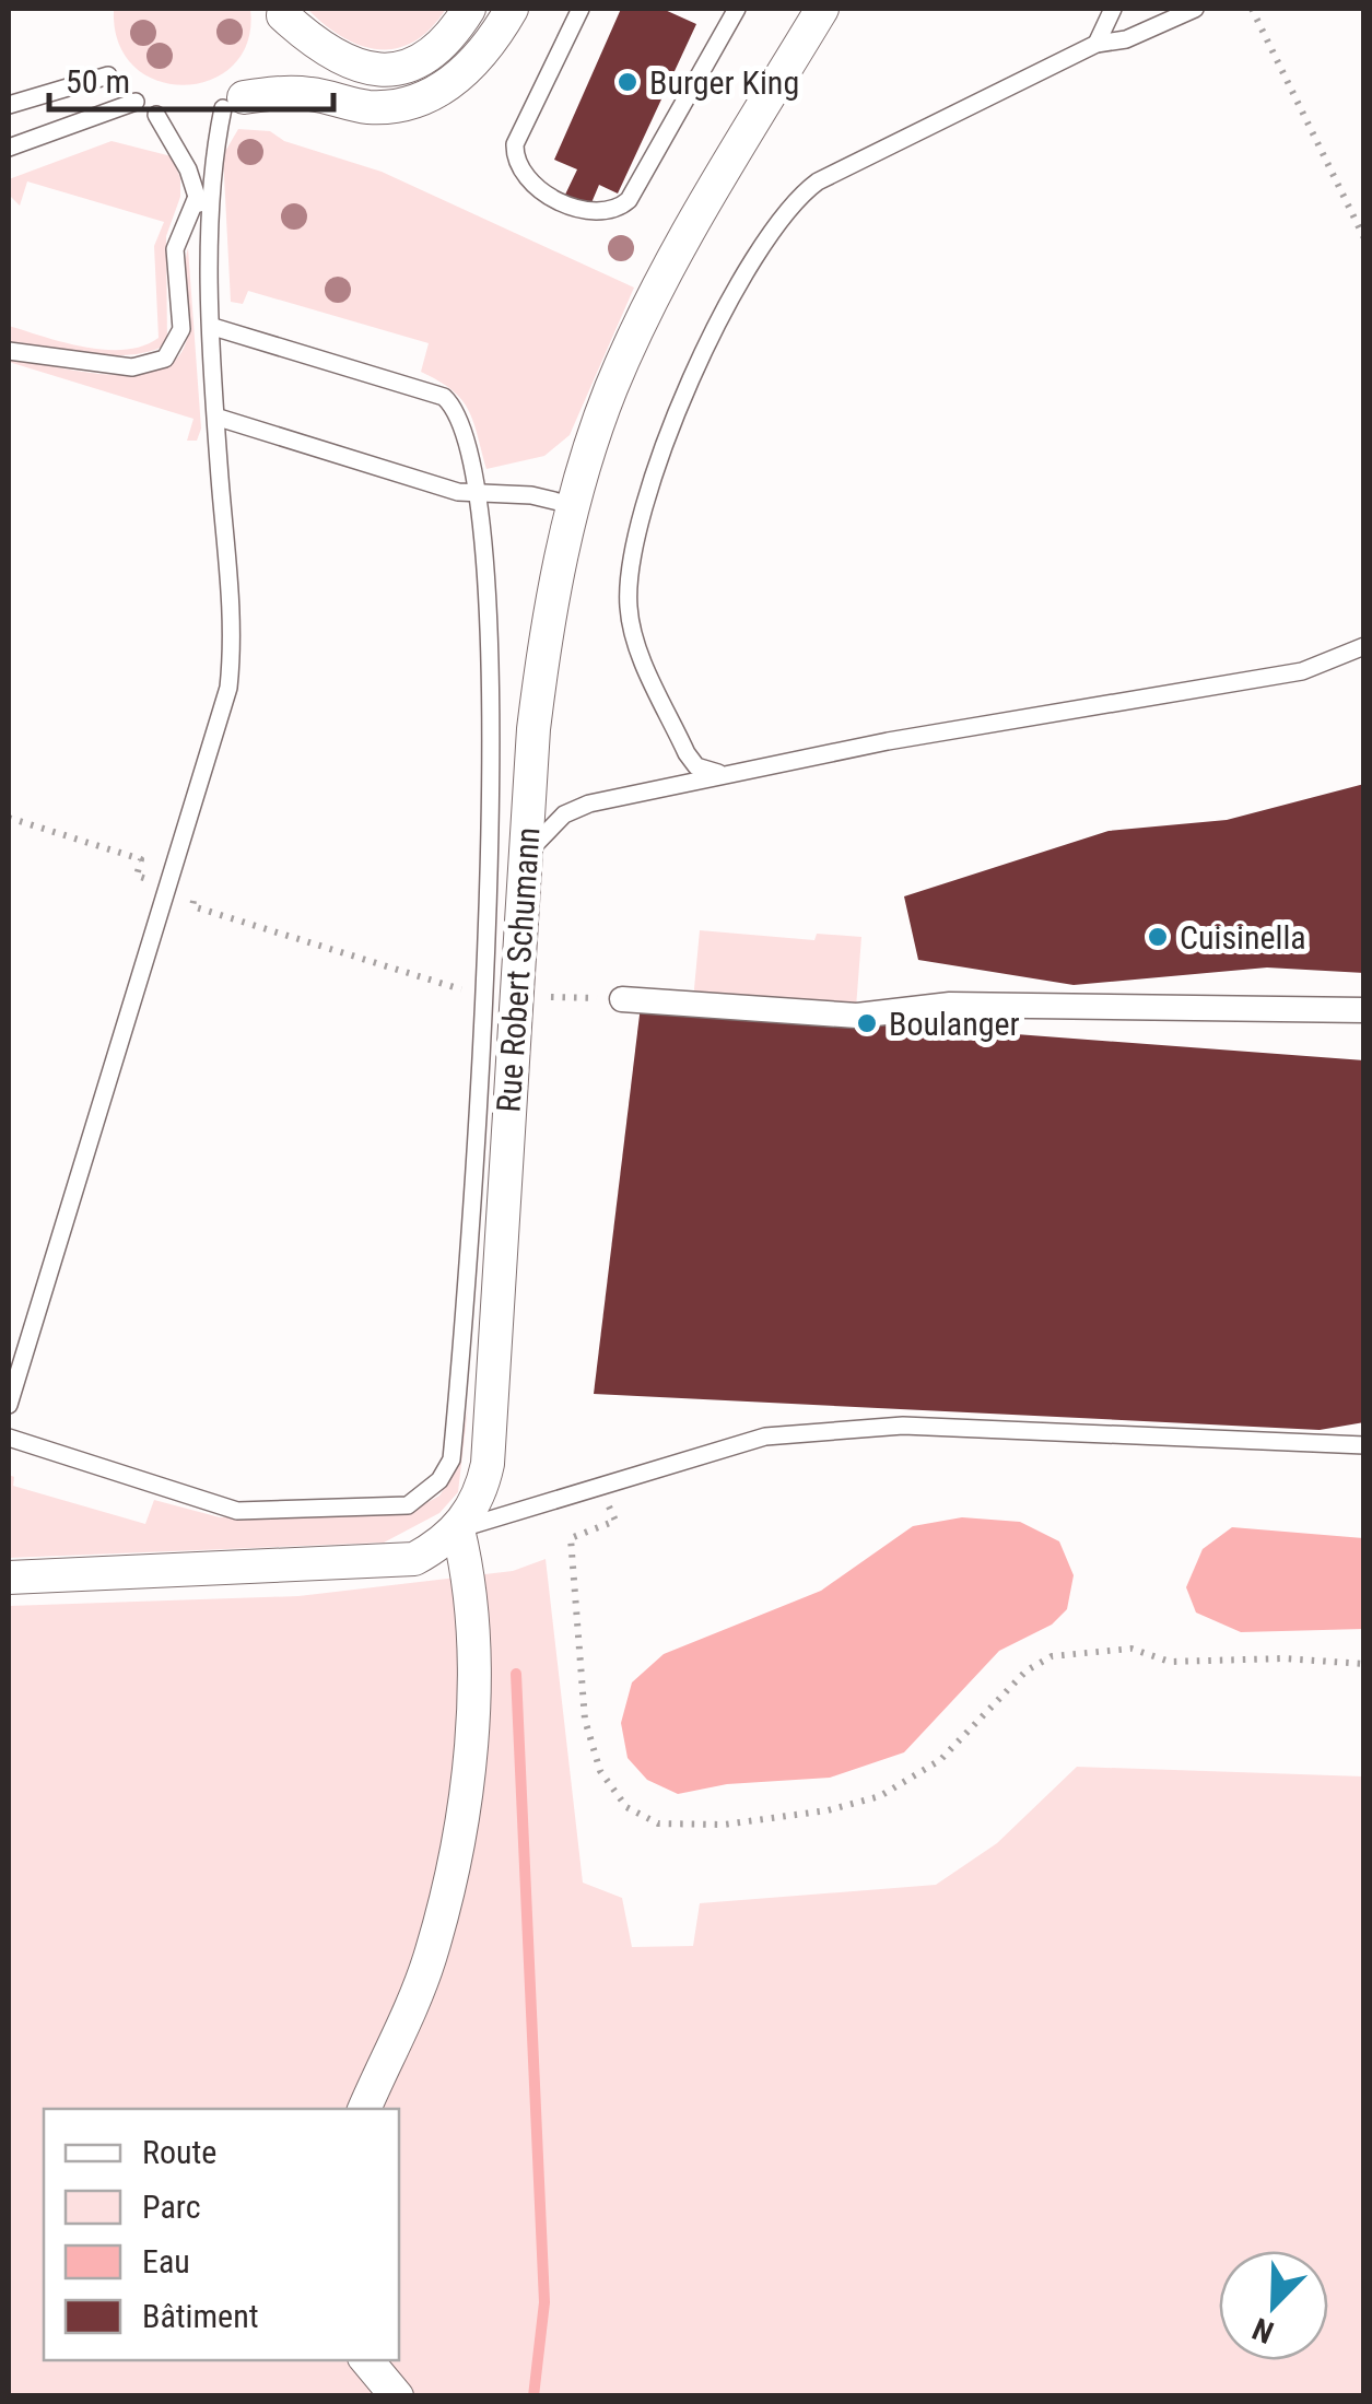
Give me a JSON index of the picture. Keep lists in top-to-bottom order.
{
  "streets": {
    "street": ["Rue Robert Schumann"]
  },
  "places": ["Burger King", "Cuisinella", "Boulanger"],
  "legend": [
    "Route",
    "Parc",
    "Eau",
    "Bâtiment"
  ],
  "scale_bar": "50 m",
  "north": "bottom left"
}
